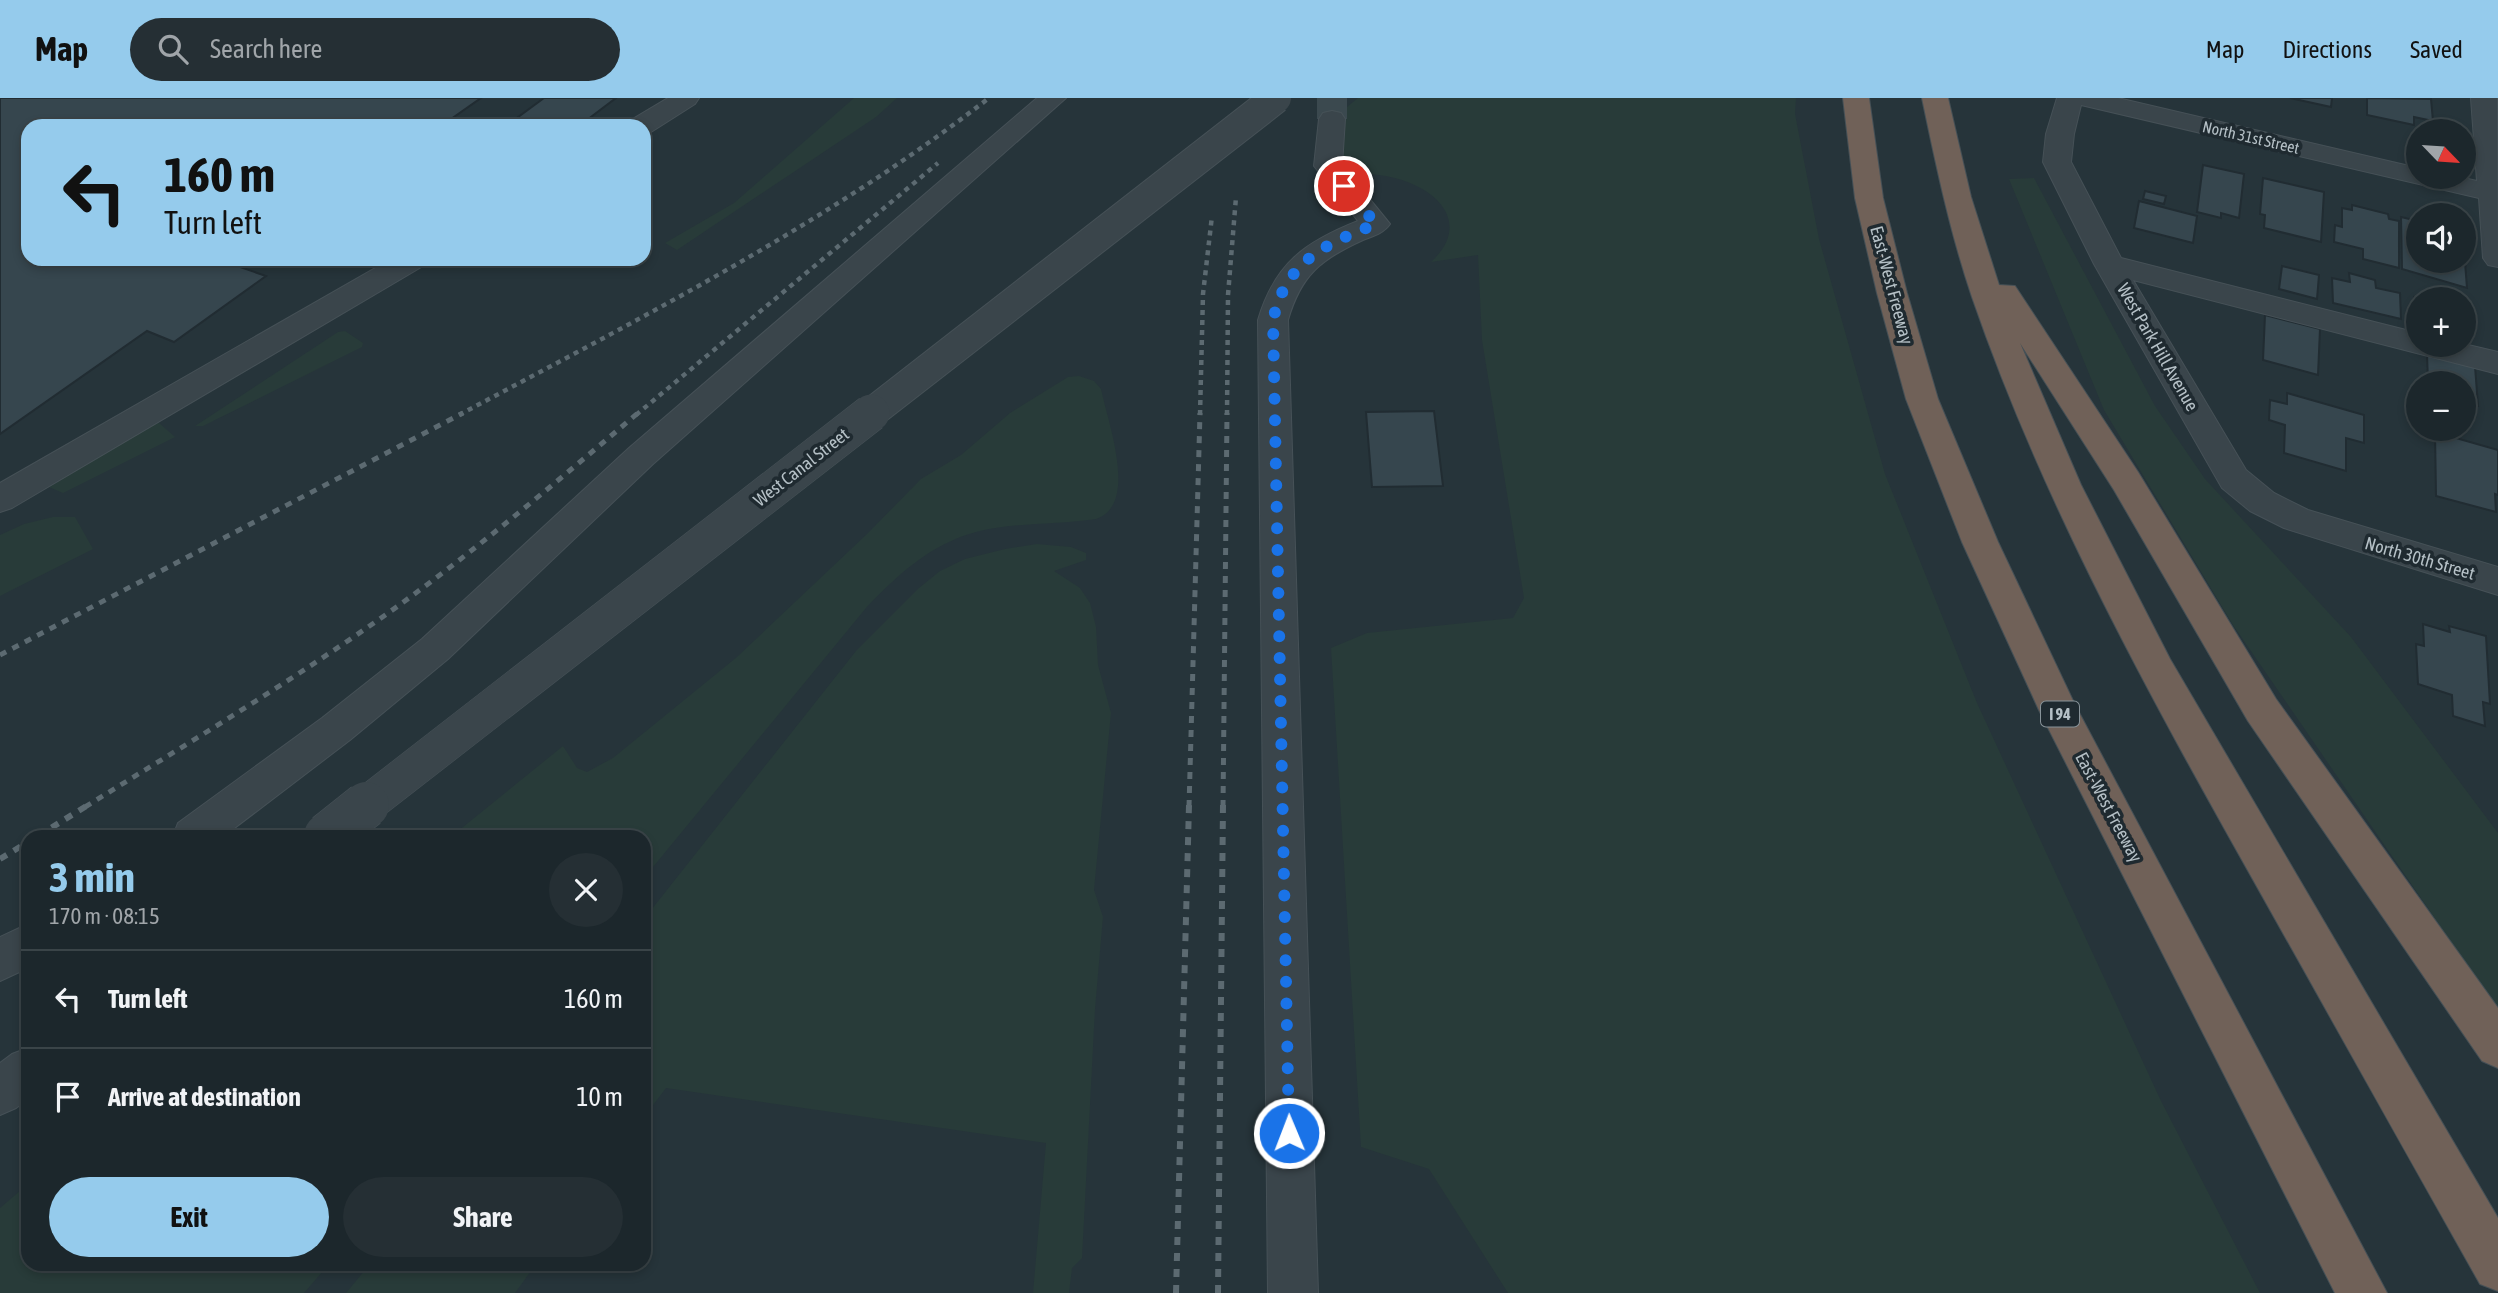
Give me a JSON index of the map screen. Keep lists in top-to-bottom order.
{
  "streets": {
    "highway": ["East-West Freeway", "I 94"],
    "street": [
      "North 31st Street",
      "West Park Hill Avenue",
      "West Canal Street",
      "North 30th Street"
    ]
  },
  "crossings": [
    ["West Park Hill Avenue", "North 30th Street"]
  ],
  "north": "bottom right",
  "page": {
    "header": "Map",
    "search": "Search here",
    "nav": ["Map", "Directions", "Saved"],
    "map_buttons": ["+", "−"],
    "turn": ["160 m", "Turn left"],
    "heading": ["3 min", "170 m · 08:15"],
    "list": [
      {
        "name": "Turn left",
        "value": "160 m"
      },
      {
        "name": "Arrive at destination",
        "value": "10 m"
      }
    ],
    "buttons": ["Exit", "Share"]
  }
}
